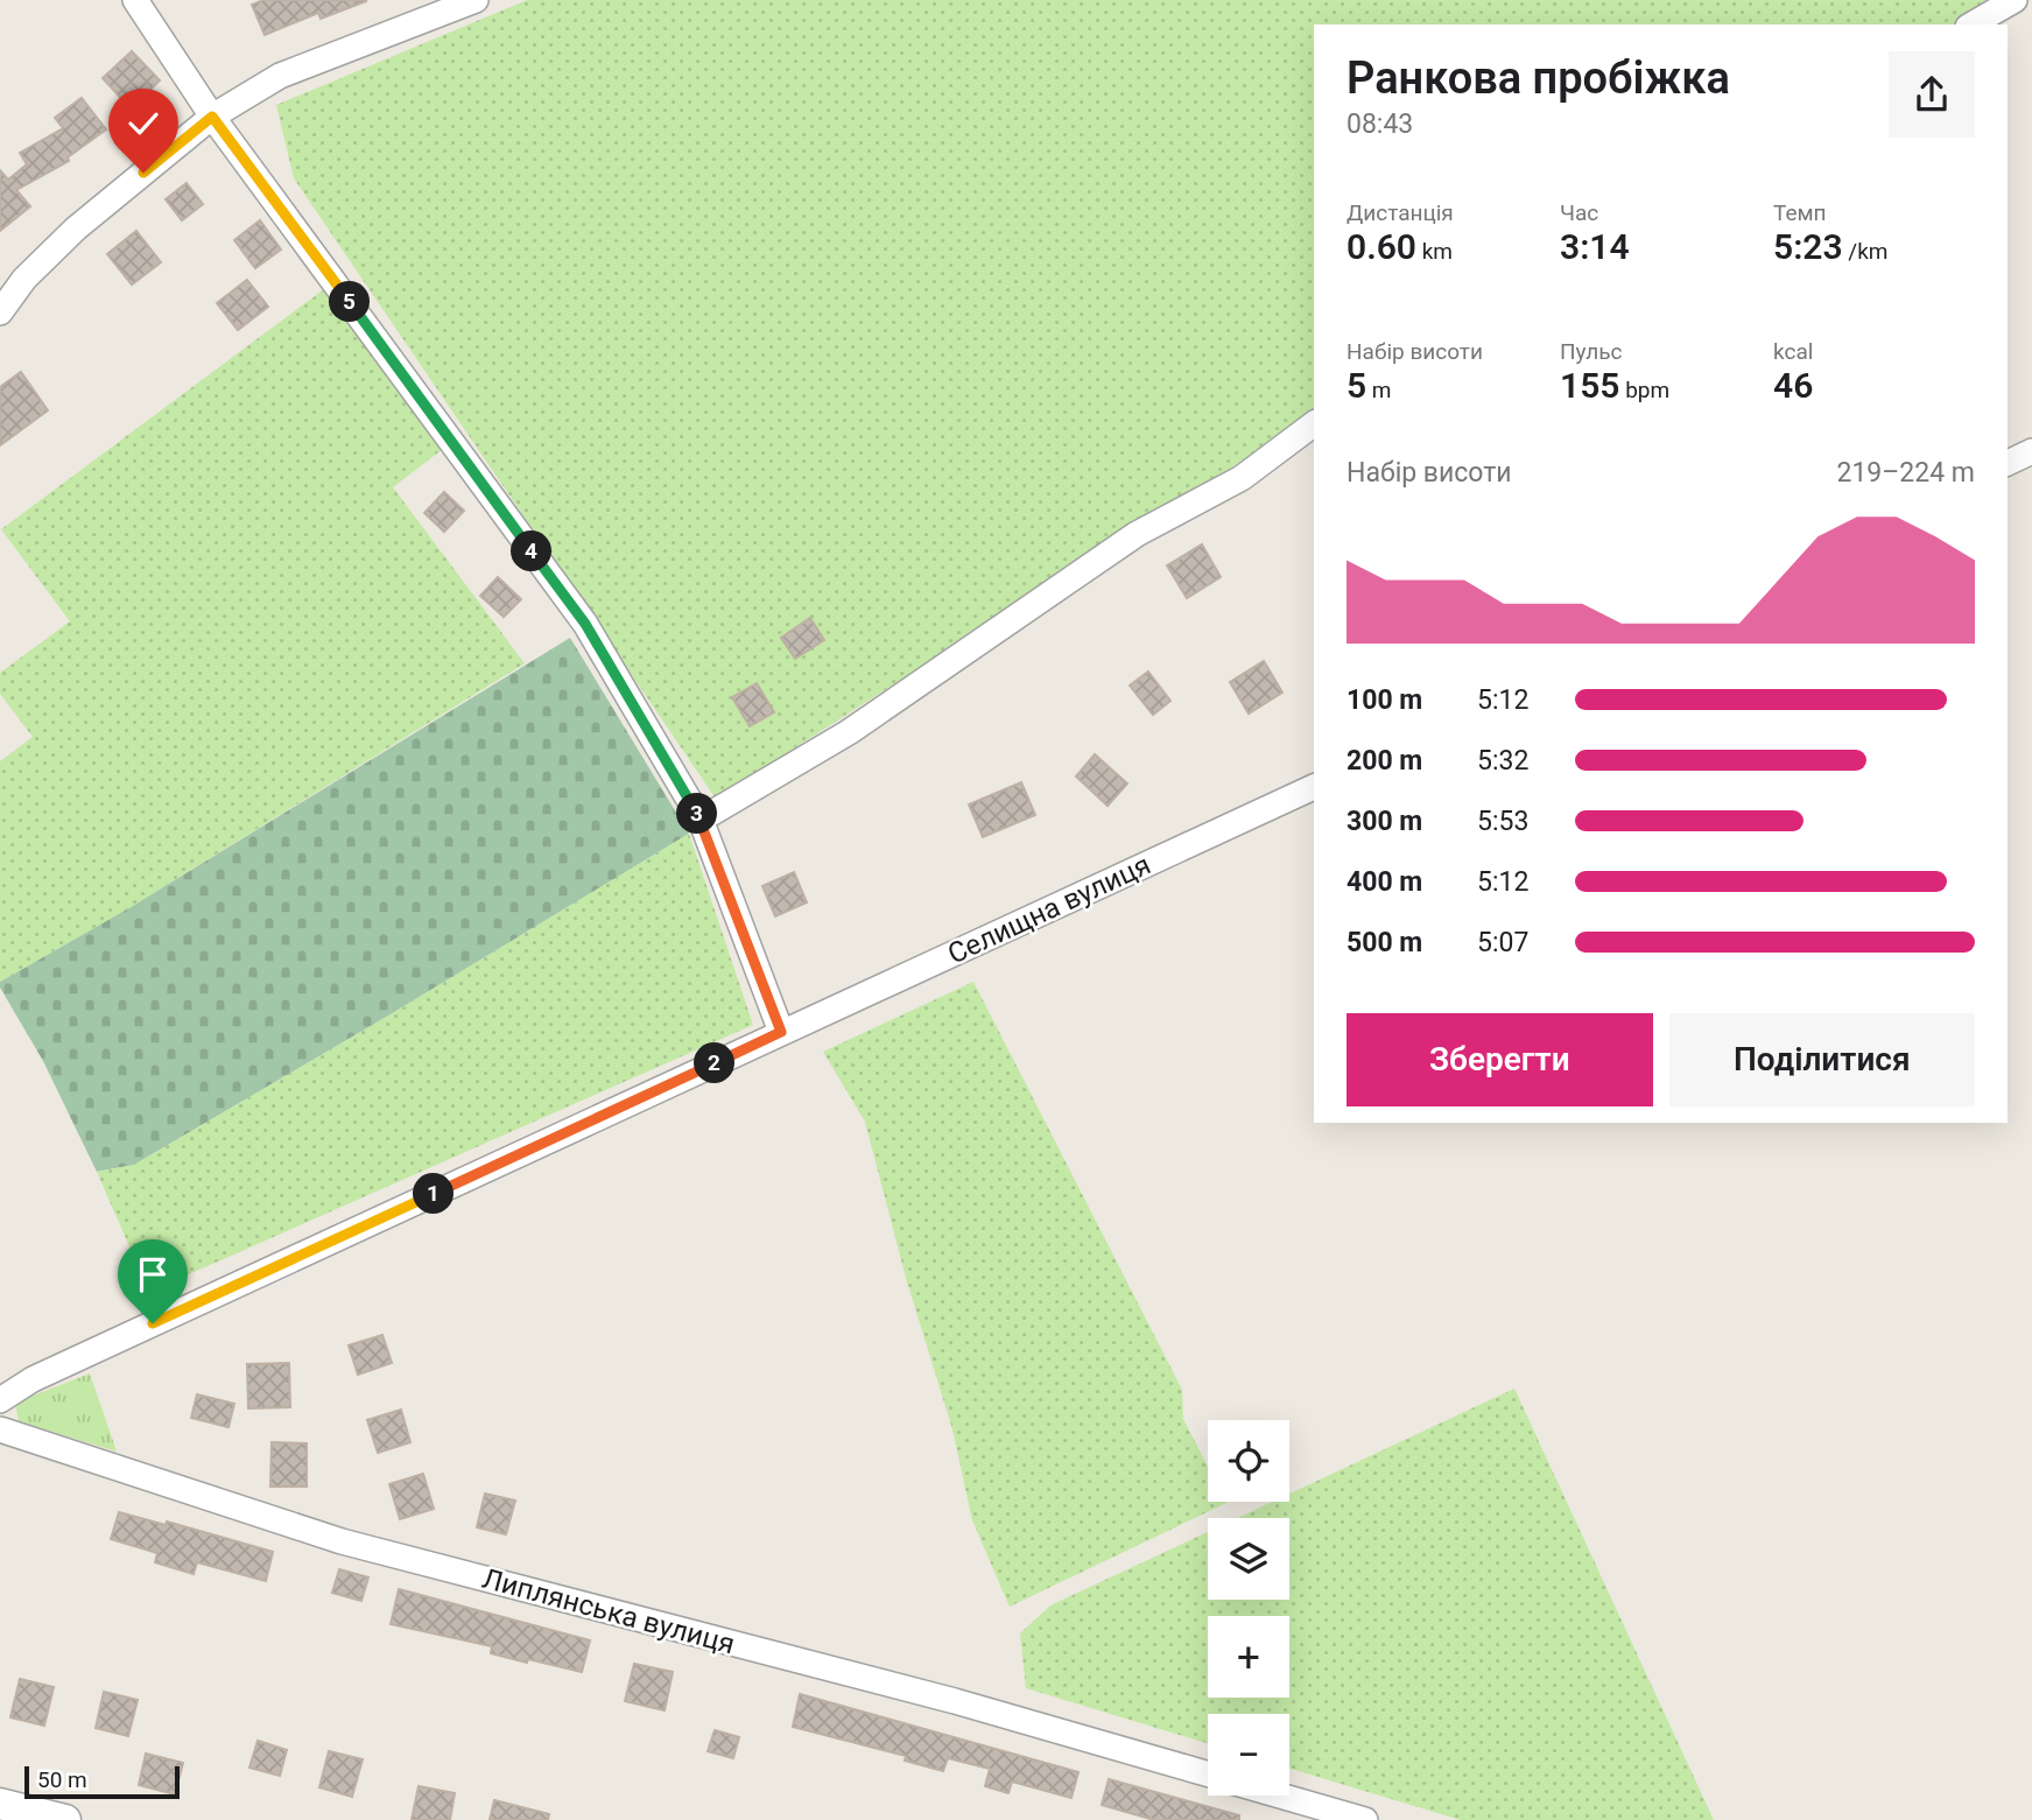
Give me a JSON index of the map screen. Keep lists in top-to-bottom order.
{
  "streets": {
    "street": ["Селищна вулиця", "Липлянська вулиця"]
  },
  "scale_bar": "50 m",
  "page": {
    "heading": ["Ранкова пробіжка", "08:43"],
    "stats": [
      ["Дистанція", "0.60 km"],
      ["Час", "3:14"],
      ["Темп", "5:23 /km"],
      ["Набір висоти", "5 m"],
      ["Пульс", "155 bpm"],
      ["kcal", "46"]
    ],
    "pins": [
      "5",
      "4",
      "3",
      "2",
      "1"
    ],
    "chart": ["Набір висоти", "219–224 m"],
    "list": [
      {
        "name": "100 m",
        "note": "5:12"
      },
      {
        "name": "200 m",
        "note": "5:32"
      },
      {
        "name": "300 m",
        "note": "5:53"
      },
      {
        "name": "400 m",
        "note": "5:12"
      },
      {
        "name": "500 m",
        "note": "5:07"
      }
    ],
    "buttons": ["Зберегти", "Поділитися"],
    "map_buttons": ["+", "−"],
    "scale": "50 m"
  }
}
